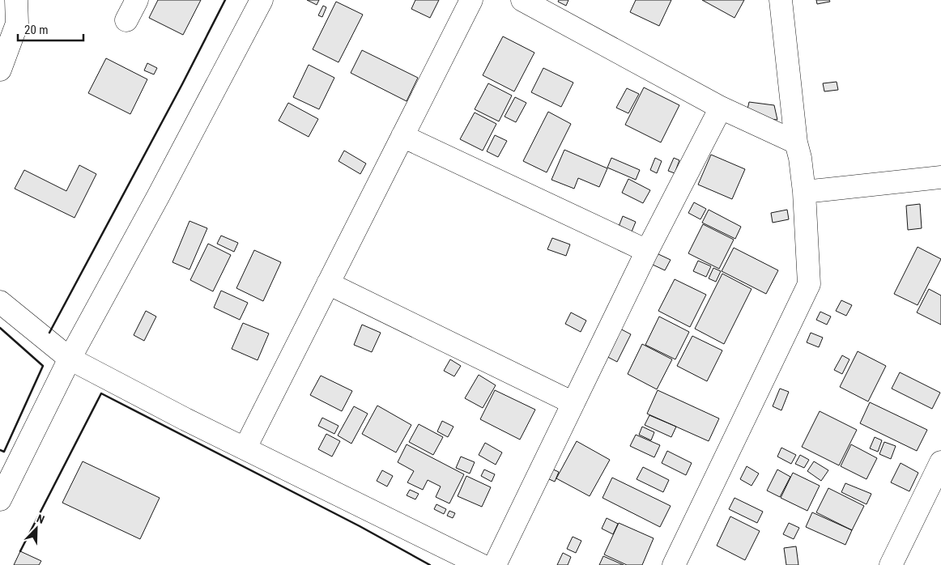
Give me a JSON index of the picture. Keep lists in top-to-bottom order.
{
  "scale_bar": "20 m",
  "north": "top right"
}
